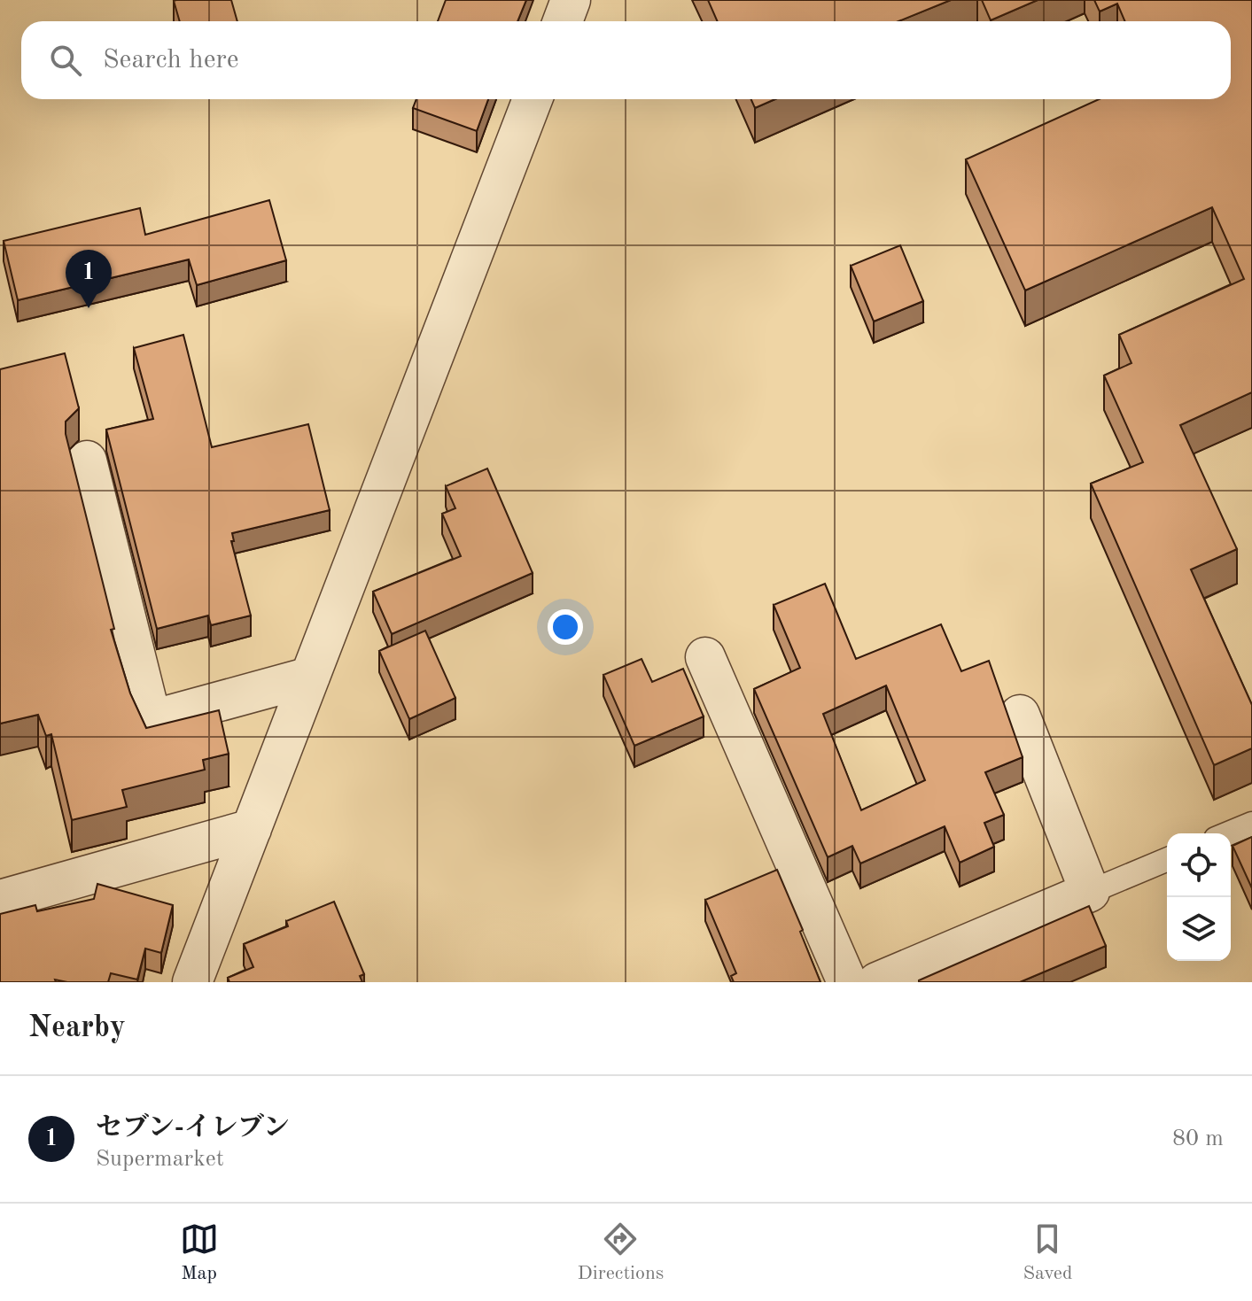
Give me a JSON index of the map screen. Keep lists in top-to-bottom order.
{
  "page": {
    "search": "Search here",
    "pins": "1",
    "heading": "Nearby",
    "list": [
      {
        "mark": "1",
        "name": "セブン-イレブン",
        "note": "Supermarket",
        "value": "80 m"
      }
    ],
    "nav": ["Map", "Directions", "Saved"]
  }
}
